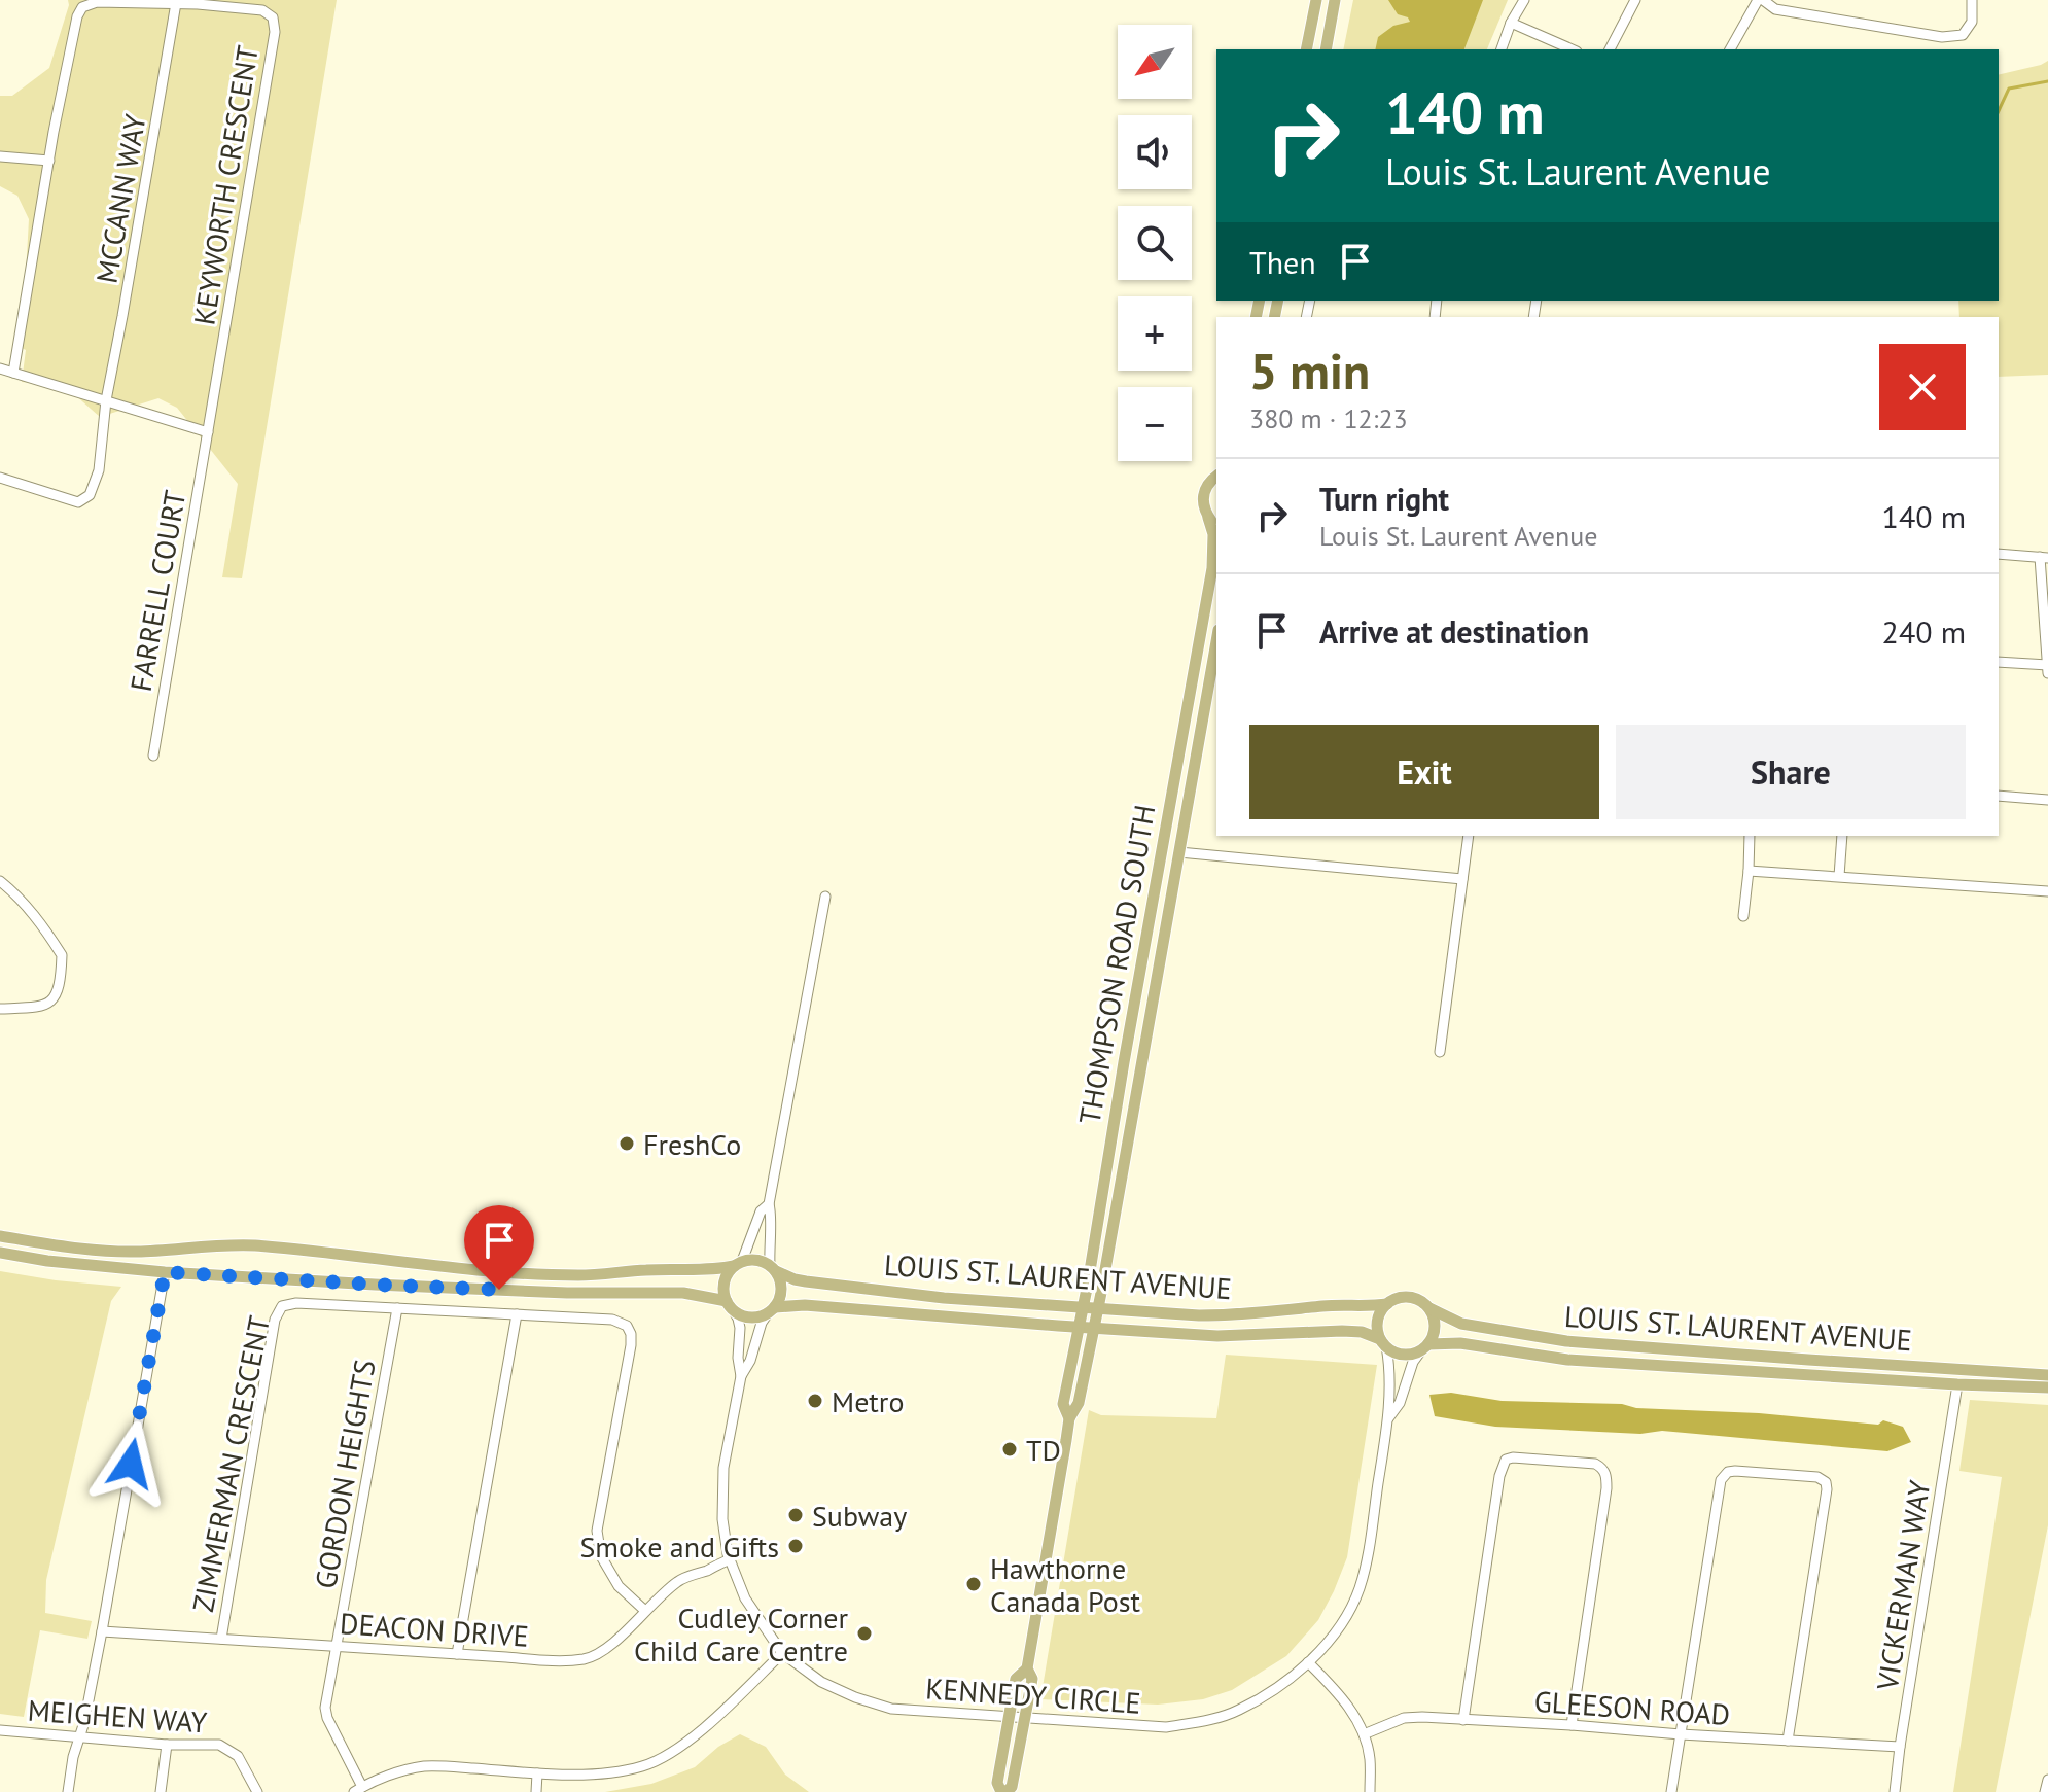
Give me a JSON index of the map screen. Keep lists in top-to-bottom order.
{
  "streets": {
    "main road": ["THOMPSON ROAD SOUTH", "LOUIS ST. LAURENT AVENUE"],
    "street": [
      "KEYWORTH CRESCENT",
      "MCCANN WAY",
      "FARRELL COURT",
      "ZIMMERMAN CRESCENT",
      "GORDON HEIGHTS",
      "VICKERMAN WAY",
      "DEACON DRIVE",
      "KENNEDY CIRCLE",
      "GLEESON ROAD",
      "MEIGHEN WAY"
    ]
  },
  "crossings": [
    ["KEYWORTH CRESCENT", "MCCANN WAY"],
    ["KEYWORTH CRESCENT", "FARRELL COURT"],
    ["THOMPSON ROAD SOUTH", "LOUIS ST. LAURENT AVENUE"],
    ["THOMPSON ROAD SOUTH", "KENNEDY CIRCLE"],
    ["LOUIS ST. LAURENT AVENUE", "VICKERMAN WAY"],
    ["LOUIS ST. LAURENT AVENUE", "KENNEDY CIRCLE"],
    ["ZIMMERMAN CRESCENT", "GORDON HEIGHTS"],
    ["ZIMMERMAN CRESCENT", "DEACON DRIVE"],
    ["GORDON HEIGHTS", "DEACON DRIVE"],
    ["VICKERMAN WAY", "GLEESON ROAD"],
    ["DEACON DRIVE", "KENNEDY CIRCLE"]
  ],
  "places": [
    "FreshCo",
    "Metro",
    "TD",
    "Subway",
    "Smoke and Gifts",
    "Hawthorne Canada Post",
    "Cudley Corner Child Care Centre"
  ],
  "north": "bottom left",
  "page": {
    "map_buttons": ["+", "−"],
    "turn": ["140 m", "Louis St. Laurent Avenue"],
    "then": "Then",
    "heading": ["5 min", "380 m · 12:23"],
    "list": [
      {
        "name": "Turn right",
        "note": "Louis St. Laurent Avenue",
        "value": "140 m"
      },
      {
        "name": "Arrive at destination",
        "value": "240 m"
      }
    ],
    "buttons": ["Exit", "Share"]
  }
}
